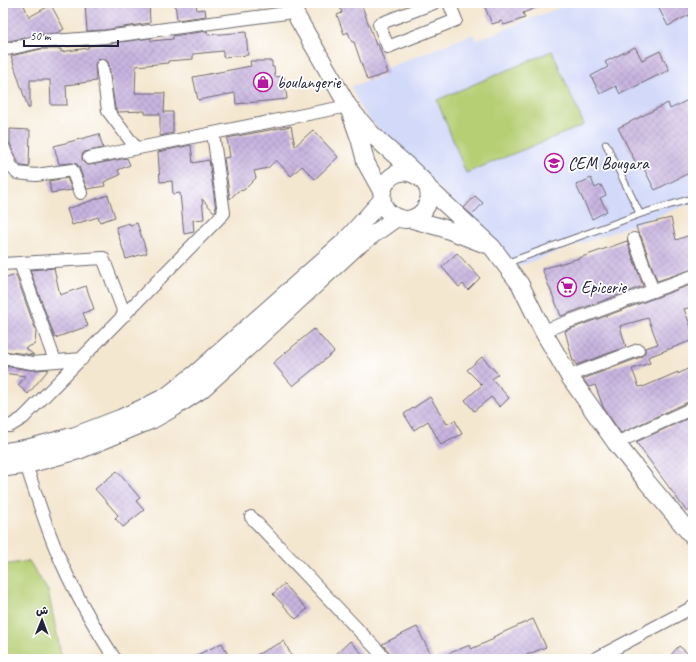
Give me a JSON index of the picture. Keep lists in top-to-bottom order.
{
  "places": {
    "shop": ["boulangerie"],
    "school or university": ["CEM Bougara"],
    "supermarket": ["Epicerie"]
  },
  "scale_bar": "50 m",
  "north": "top"
}
